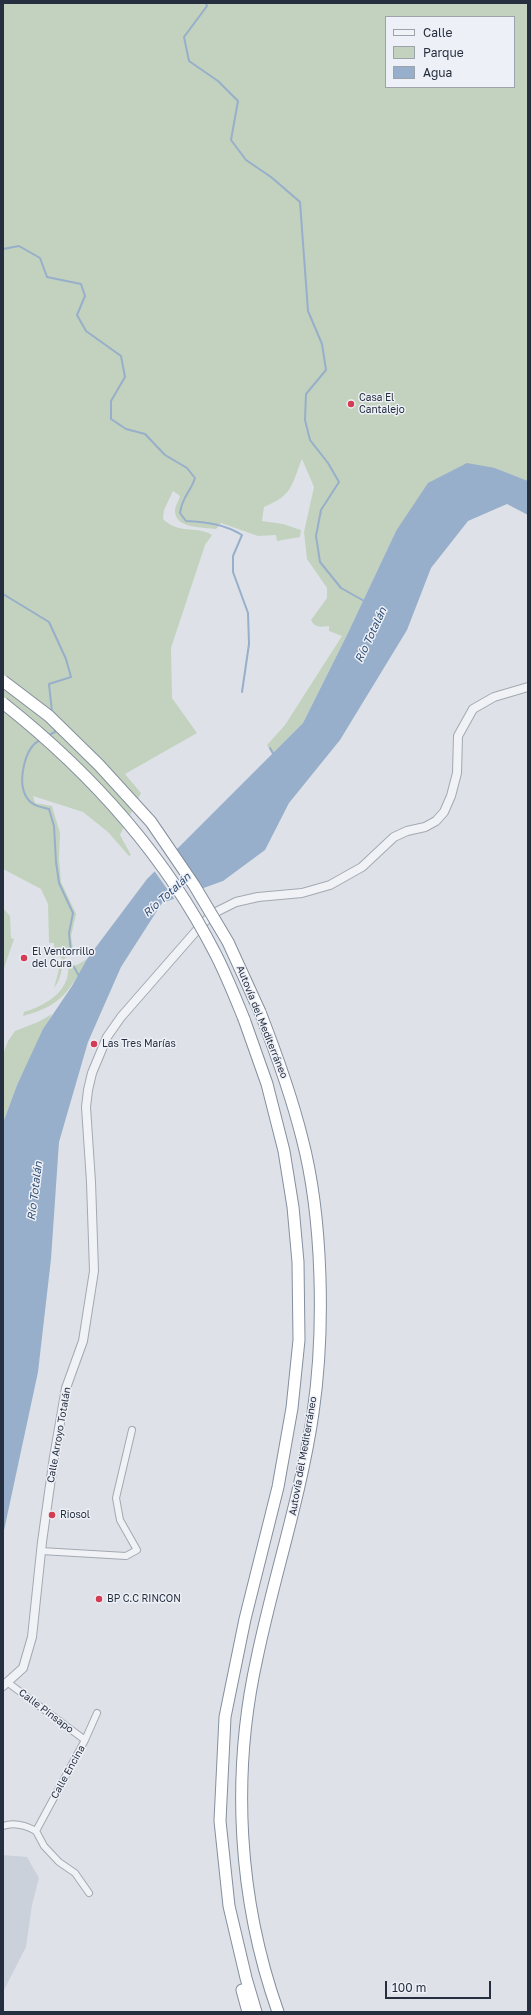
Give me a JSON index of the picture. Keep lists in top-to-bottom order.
{
  "streets": {
    "highway": ["Autovía del Mediterráneo"],
    "street": ["Calle Arroyo Totalán", "Calle Pinsapo", "Calle Encina"]
  },
  "crossings": [
    ["Calle Arroyo Totalán", "Calle Pinsapo"],
    ["Calle Pinsapo", "Calle Encina"]
  ],
  "water": ["Río Totalán"],
  "places": [
    "Casa El Cantalejo",
    "El Ventorrillo del Cura",
    "Las Tres Marías",
    "Riosol",
    "BP C.C RINCON"
  ],
  "legend": ["Calle", "Parque", "Agua"],
  "scale_bar": "100 m"
}
